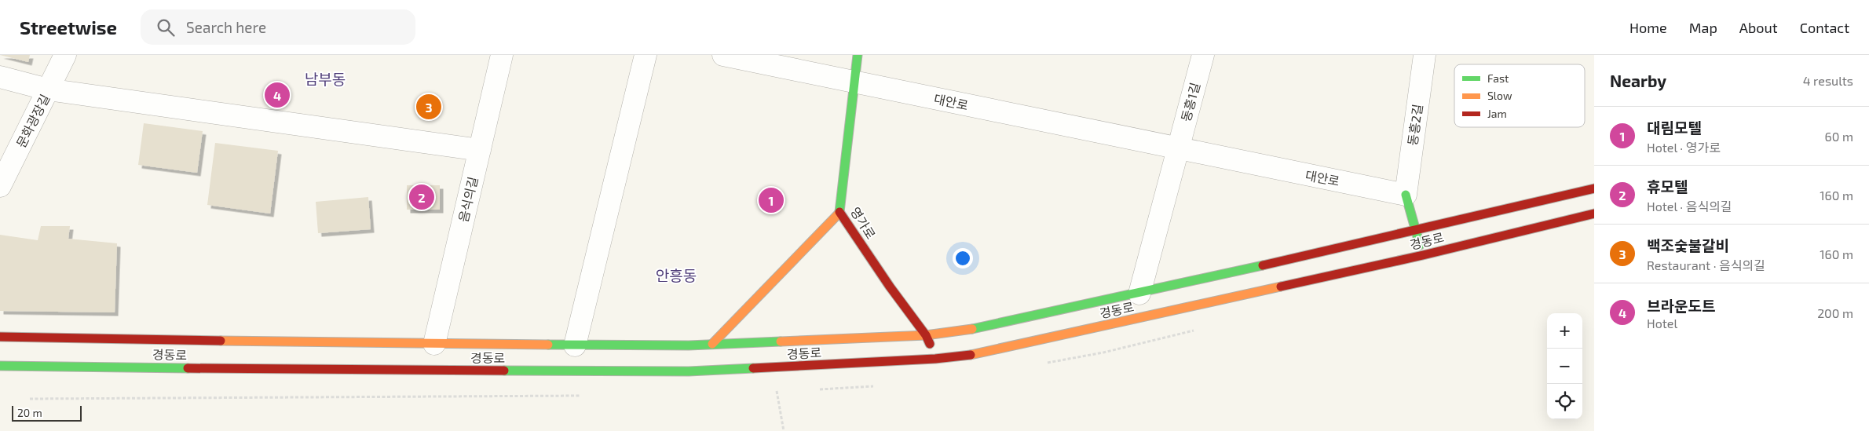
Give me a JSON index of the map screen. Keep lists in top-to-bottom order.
{
  "streets": {
    "street": [
      "대안로",
      "동흥1길",
      "문화광장길",
      "동흥2길",
      "음식의길",
      "영가로",
      "경동로"
    ]
  },
  "crossings": [
    ["대안로", "동흥1길"],
    ["대안로", "동흥2길"],
    ["대안로", "영가로"],
    ["음식의길", "경동로"],
    ["영가로", "경동로"]
  ],
  "districts": ["남부동", "안흥동"],
  "legend": ["Fast", "Slow", "Jam"],
  "scale_bar": "20 m",
  "page": {
    "header": "Streetwise",
    "search": "Search here",
    "nav": [
      "Home",
      "Map",
      "About",
      "Contact"
    ],
    "heading": ["Nearby", "4 results"],
    "pins": [
      "4",
      "3",
      "2",
      "1"
    ],
    "list": [
      {
        "mark": "1",
        "name": "대림모텔",
        "note": "Hotel · 영가로",
        "value": "60 m"
      },
      {
        "mark": "2",
        "name": "휴모텔",
        "note": "Hotel · 음식의길",
        "value": "160 m"
      },
      {
        "mark": "3",
        "name": "백조숯불갈비",
        "note": "Restaurant · 음식의길",
        "value": "160 m"
      },
      {
        "mark": "4",
        "name": "브라운도트",
        "note": "Hotel",
        "value": "200 m"
      }
    ],
    "map_buttons": ["+", "−"],
    "scale": "20 m"
  }
}
